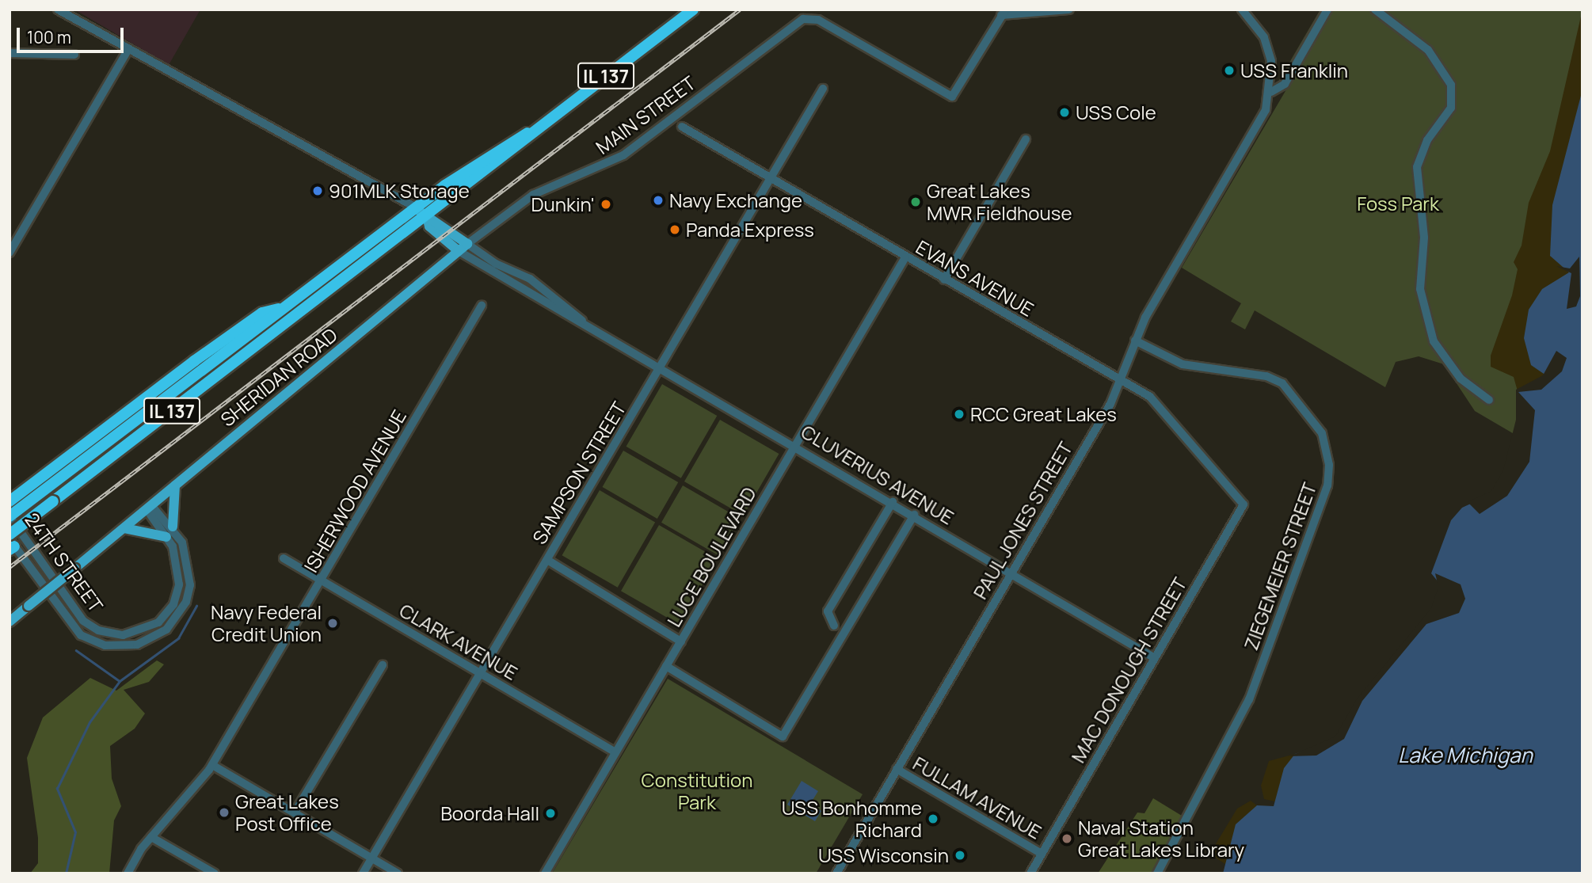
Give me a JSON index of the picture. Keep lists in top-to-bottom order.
{
  "streets": {
    "highway": ["IL 137"],
    "main road": ["SHERIDAN ROAD"],
    "street": [
      "MAIN STREET",
      "EVANS AVENUE",
      "SAMPSON STREET",
      "CLUVERIUS AVENUE",
      "ISHERWOOD AVENUE",
      "PAUL JONES STREET",
      "LUCE BOULEVARD",
      "24TH STREET",
      "ZIEGEMEIER STREET",
      "CLARK AVENUE",
      "MAC DONOUGH STREET",
      "FULLAM AVENUE"
    ]
  },
  "crossings": [
    ["IL 137", "24TH STREET"],
    ["MAIN STREET", "SHERIDAN ROAD"],
    ["EVANS AVENUE", "SAMPSON STREET"],
    ["EVANS AVENUE", "PAUL JONES STREET"],
    ["EVANS AVENUE", "LUCE BOULEVARD"],
    ["EVANS AVENUE", "MAC DONOUGH STREET"],
    ["SHERIDAN ROAD", "24TH STREET"],
    ["SAMPSON STREET", "CLUVERIUS AVENUE"],
    ["SAMPSON STREET", "CLARK AVENUE"],
    ["CLUVERIUS AVENUE", "PAUL JONES STREET"],
    ["CLUVERIUS AVENUE", "LUCE BOULEVARD"],
    ["CLUVERIUS AVENUE", "MAC DONOUGH STREET"],
    ["ISHERWOOD AVENUE", "CLARK AVENUE"],
    ["PAUL JONES STREET", "ZIEGEMEIER STREET"],
    ["PAUL JONES STREET", "FULLAM AVENUE"],
    ["LUCE BOULEVARD", "CLARK AVENUE"],
    ["MAC DONOUGH STREET", "FULLAM AVENUE"]
  ],
  "water": ["Lake Michigan"],
  "parks": ["Foss Park", "Constitution Park"],
  "places": [
    "USS Franklin",
    "USS Cole",
    "901MLK Storage",
    "Navy Exchange",
    "Great Lakes MWR Fieldhouse",
    "Dunkin'",
    "Panda Express",
    "RCC Great Lakes",
    "Navy Federal Credit Union",
    "Great Lakes Post Office",
    "Boorda Hall",
    "USS Bonhomme Richard",
    "Naval Station Great Lakes Library",
    "USS Wisconsin"
  ],
  "scale_bar": "100 m"
}
